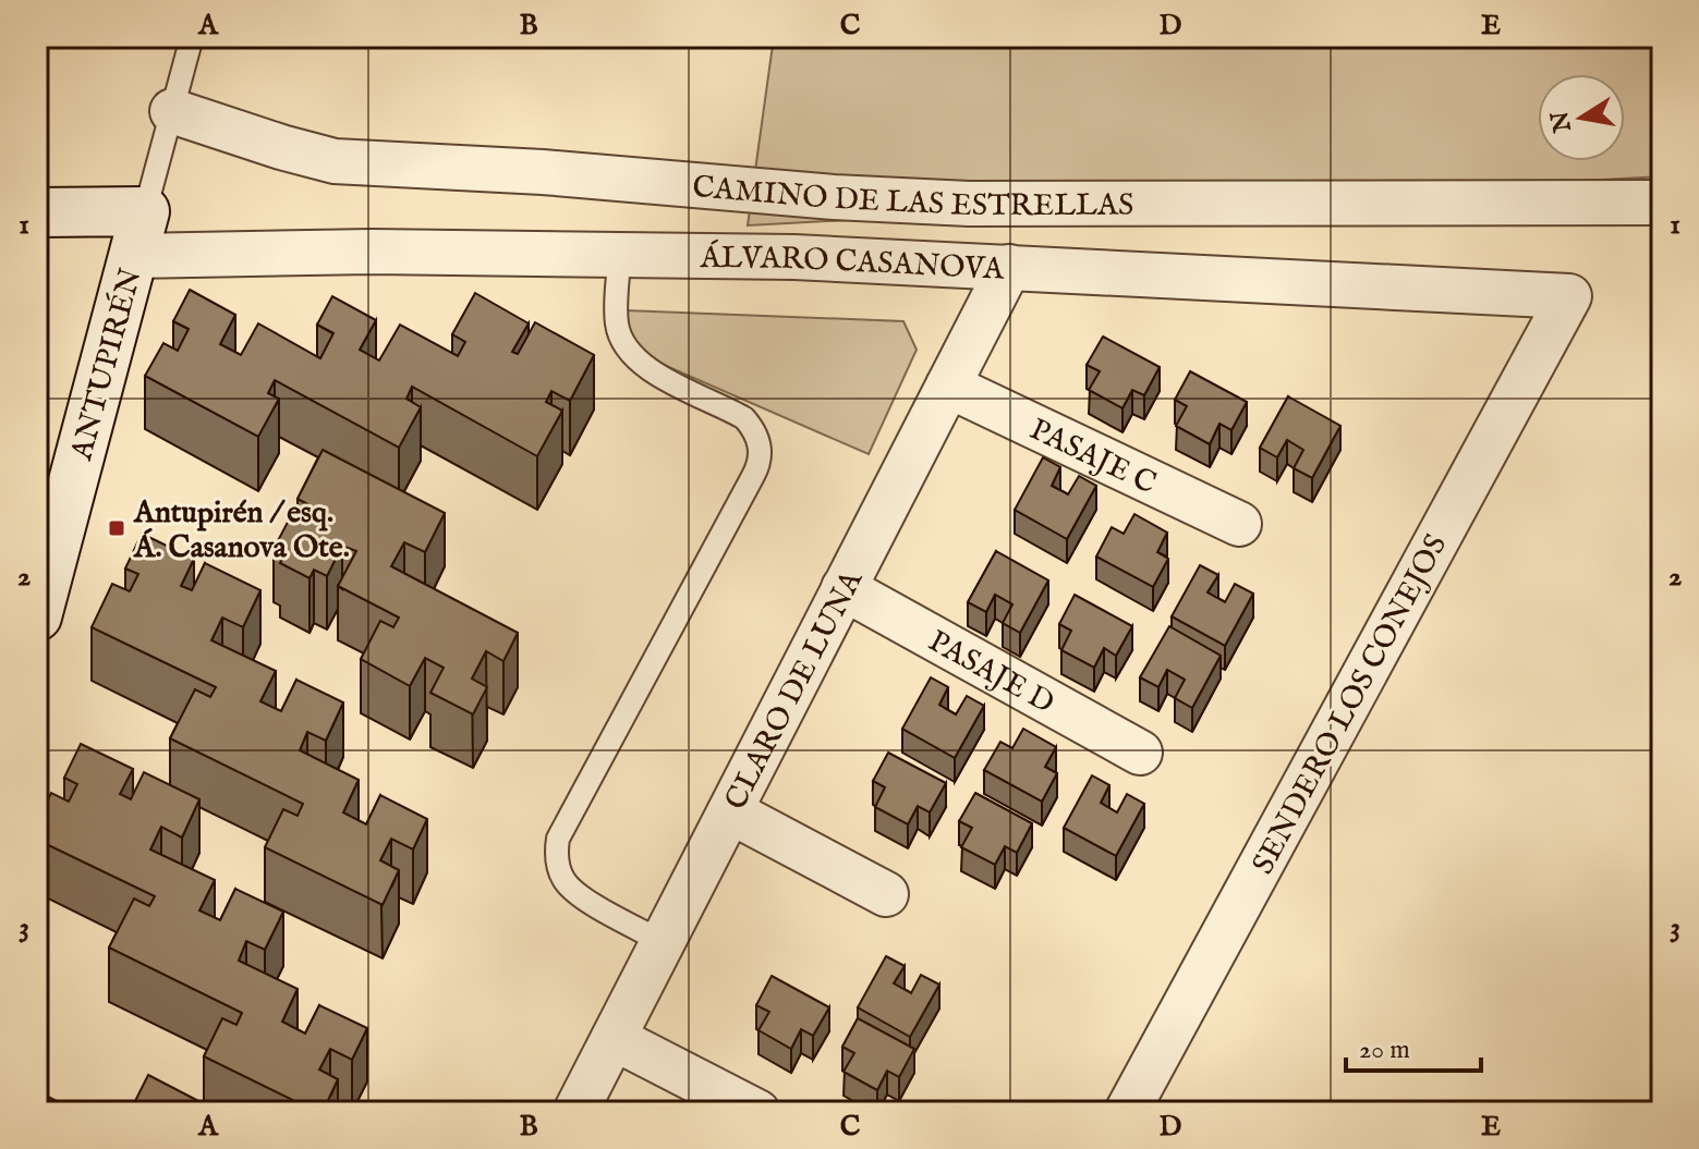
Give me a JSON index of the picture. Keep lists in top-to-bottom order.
{
  "streets": {
    "street": [
      "CAMINO DE LAS ESTRELLAS",
      "ÁLVARO CASANOVA",
      "ANTUPIRÉN",
      "PASAJE C",
      "PASAJE D",
      "CLARO DE LUNA",
      "SENDERO LOS CONEJOS"
    ]
  },
  "crossings": [
    ["ÁLVARO CASANOVA", "ANTUPIRÉN"],
    ["ÁLVARO CASANOVA", "CLARO DE LUNA"],
    ["ÁLVARO CASANOVA", "SENDERO LOS CONEJOS"],
    ["PASAJE C", "CLARO DE LUNA"],
    ["PASAJE D", "CLARO DE LUNA"]
  ],
  "places": {
    "transit": ["Antupirén / esq. Á. Casanova Ote."]
  },
  "scale_bar": "20 m",
  "north": "left",
  "grid": {
    "columns": [
      "A",
      "B",
      "C",
      "D",
      "E"
    ],
    "rows": ["1", "2", "3"]
  }
}
